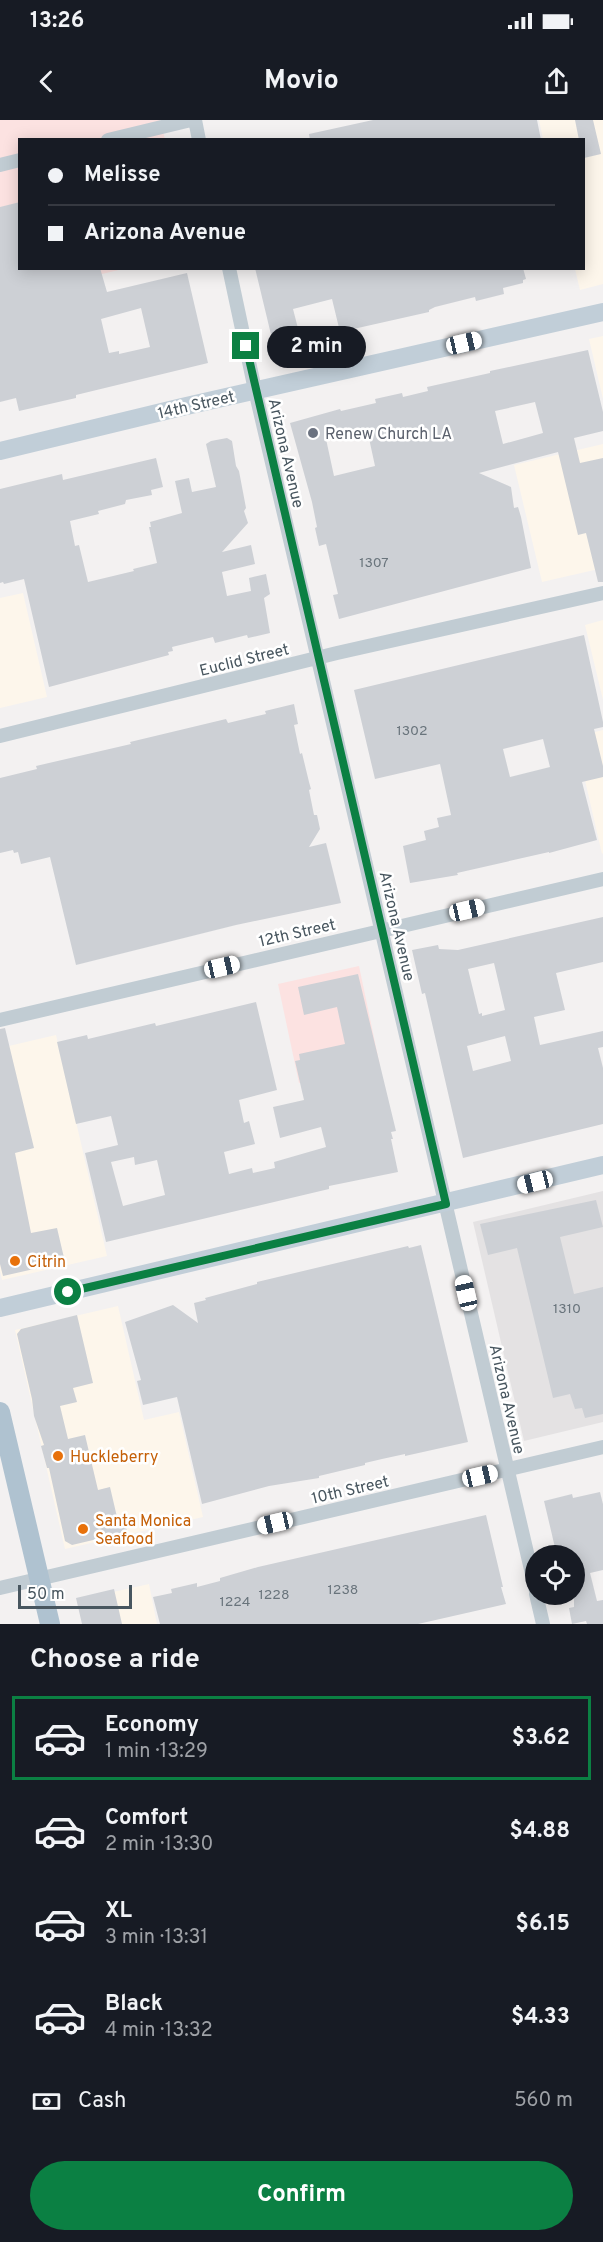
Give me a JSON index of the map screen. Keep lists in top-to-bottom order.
{
  "streets": {
    "street": [
      "14th Street",
      "Arizona Avenue",
      "Euclid Street",
      "12th Street",
      "10th Street"
    ]
  },
  "crossings": [
    ["14th Street", "Arizona Avenue"],
    ["Arizona Avenue", "Euclid Street"],
    ["Arizona Avenue", "12th Street"],
    ["Arizona Avenue", "10th Street"]
  ],
  "places": [
    "Renew Church LA",
    "Citrin",
    "Huckleberry",
    "Santa Monica Seafood"
  ],
  "house_numbers": [
    "1307",
    "1302",
    "1310",
    "1238",
    "1228",
    "1224"
  ],
  "scale_bar": "50 m",
  "page": {
    "status": "13:26",
    "header": "Movio",
    "banner": ["Melisse", "Arizona Avenue"],
    "bubble": "2 min",
    "scale": "50 m",
    "heading": "Choose a ride",
    "list": [
      {
        "name": "Economy",
        "note": "1 min · 13:29",
        "value": "$3.62"
      },
      {
        "name": "Comfort",
        "note": "2 min · 13:30",
        "value": "$4.88"
      },
      {
        "name": "XL",
        "note": "3 min · 13:31",
        "value": "$6.15"
      },
      {
        "name": "Black",
        "note": "4 min · 13:32",
        "value": "$4.33"
      }
    ],
    "pay": ["Cash", "560 m"],
    "buttons": "Confirm"
  }
}
